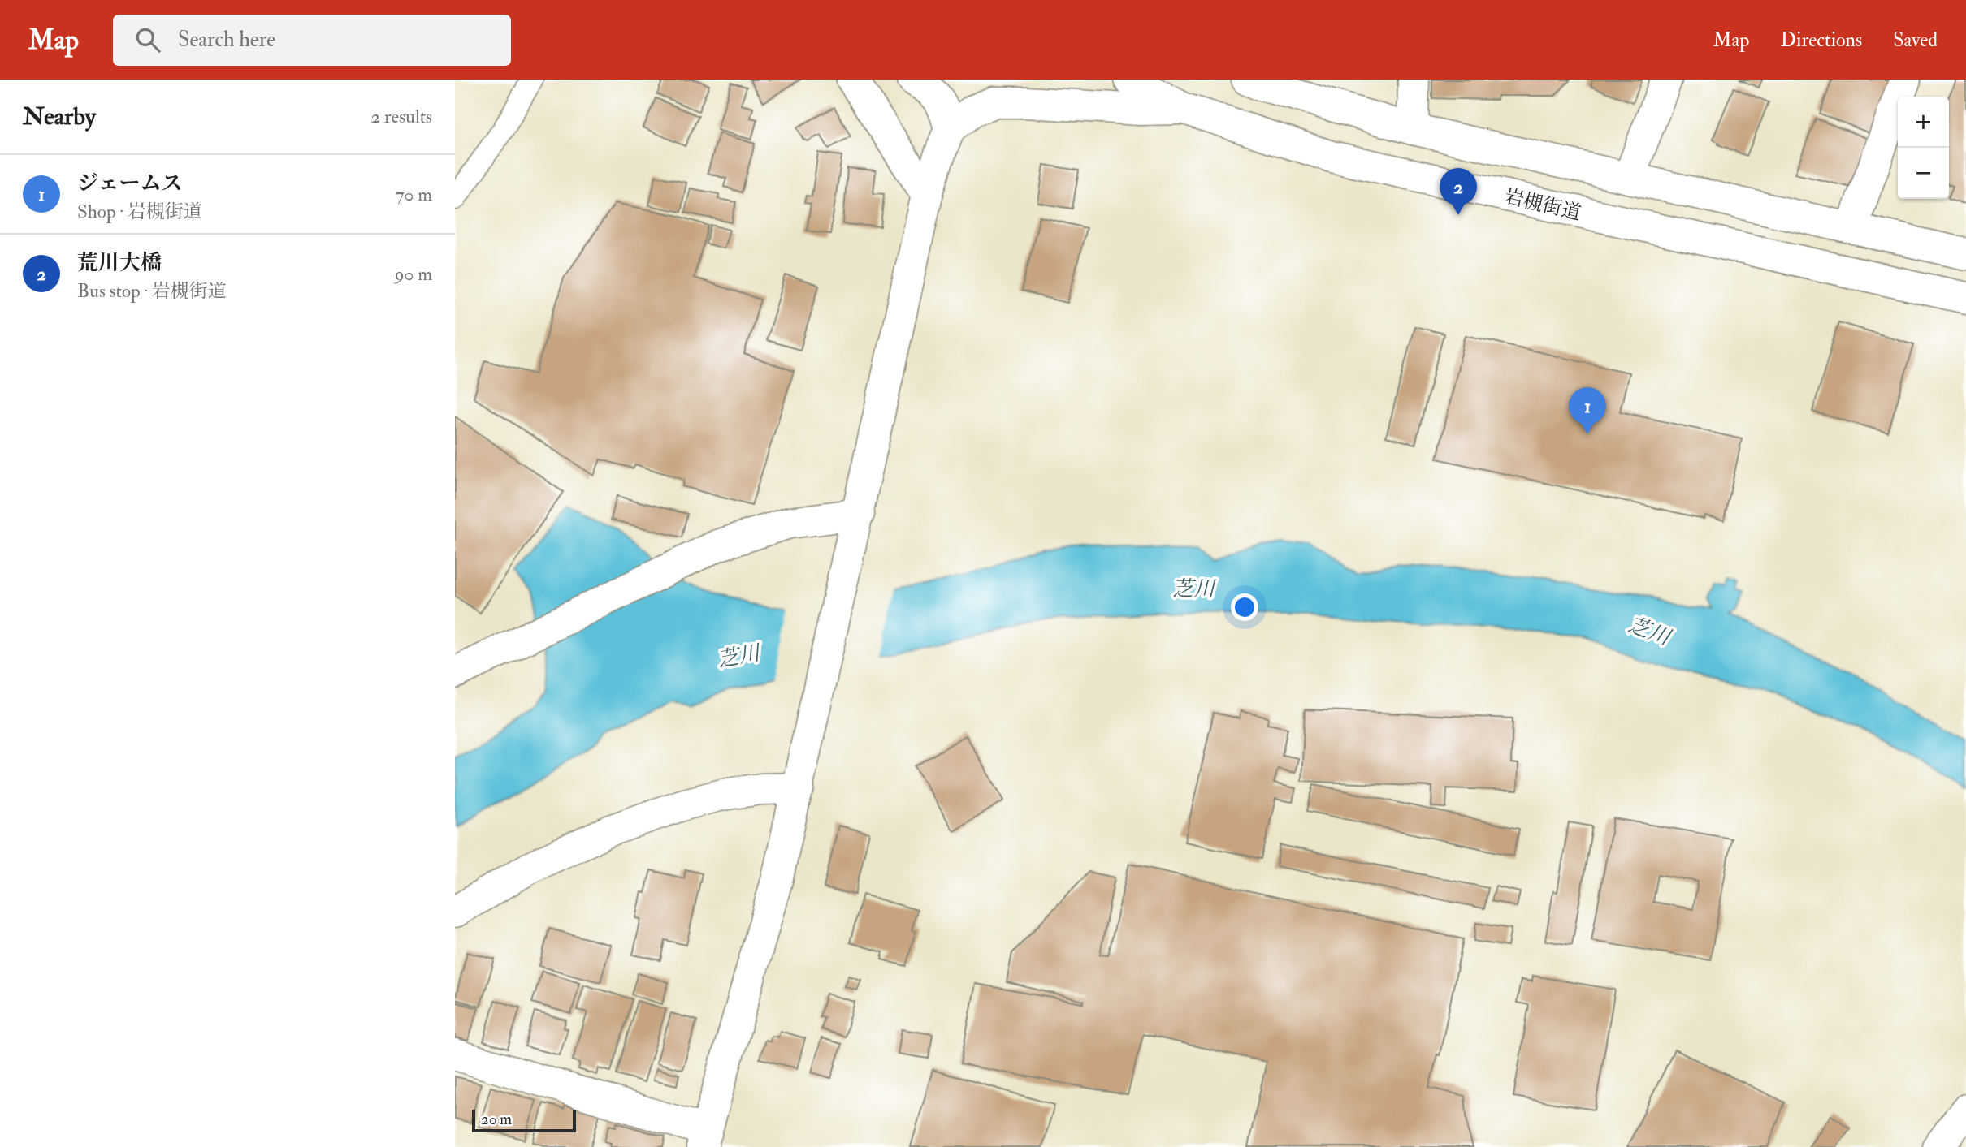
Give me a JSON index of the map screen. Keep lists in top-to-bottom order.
{
  "streets": {
    "main road": ["岩槻街道"]
  },
  "water": ["芝川"],
  "scale_bar": "20 m",
  "page": {
    "header": "Map",
    "search": "Search here",
    "nav": ["Map", "Directions", "Saved"],
    "heading": ["Nearby", "2 results"],
    "map_buttons": ["+", "−"],
    "list": [
      {
        "mark": "1",
        "name": "ジェームス",
        "note": "Shop · 岩槻街道",
        "value": "70 m"
      },
      {
        "mark": "2",
        "name": "荒川大橋",
        "note": "Bus stop · 岩槻街道",
        "value": "90 m"
      }
    ],
    "pins": ["2", "1"],
    "scale": "20 m"
  }
}
